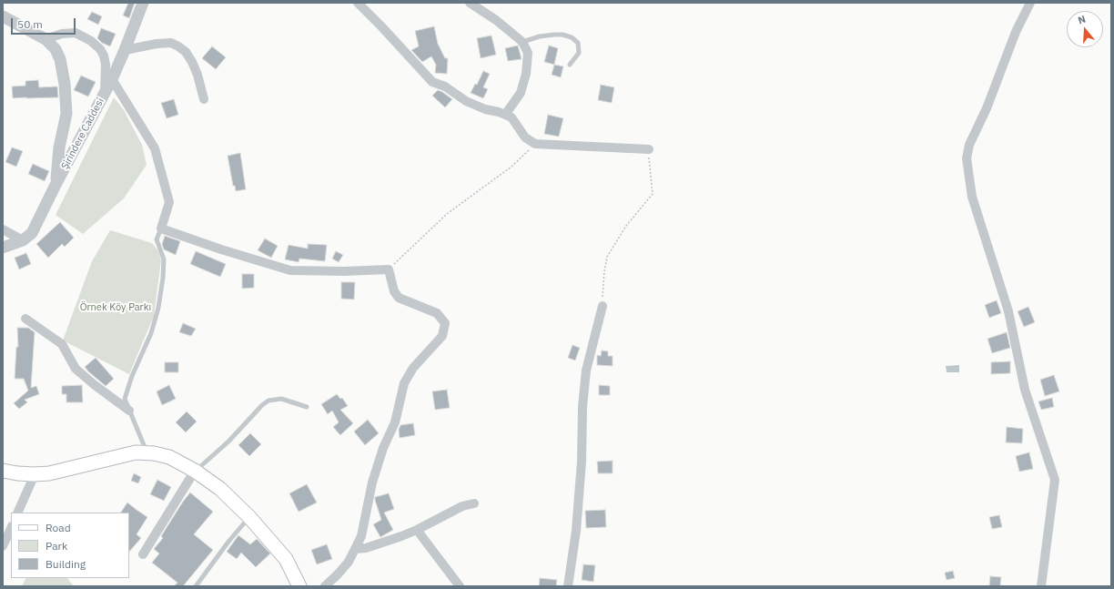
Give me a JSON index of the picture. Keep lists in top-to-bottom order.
{
  "streets": {
    "street": ["Şirindere Caddesi"]
  },
  "parks": ["Örnek Köy Parkı"],
  "legend": ["Road", "Park", "Building"],
  "scale_bar": "50 m",
  "north": "top"
}
